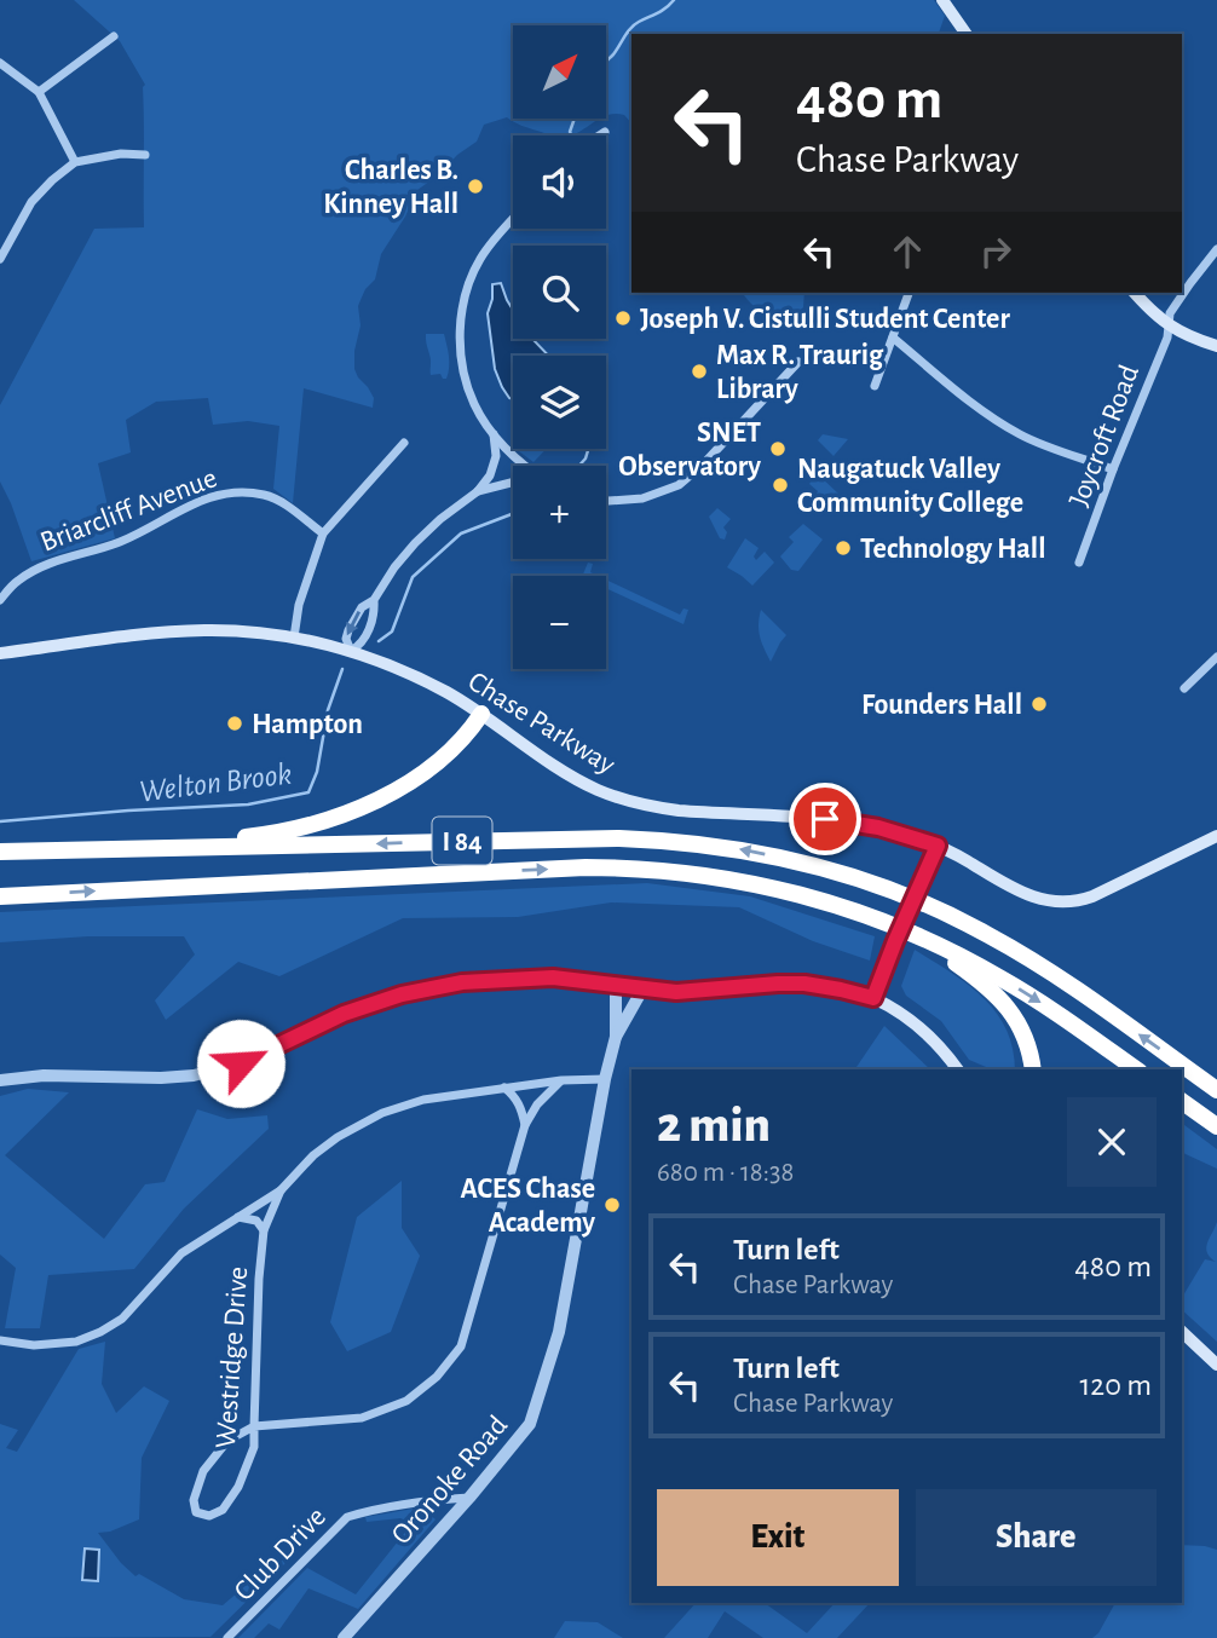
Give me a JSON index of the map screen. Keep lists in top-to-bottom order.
{
  "streets": {
    "highway": ["I 84"],
    "main road": ["Chase Parkway"],
    "street": [
      "Joycroft Road",
      "Briarcliff Avenue",
      "Westridge Drive",
      "Oronoke Road",
      "Club Drive"
    ]
  },
  "crossings": [
    ["Westridge Drive", "Oronoke Road"],
    ["Oronoke Road", "Club Drive"]
  ],
  "water": ["Welton Brook"],
  "places": [
    "Charles B. Kinney Hall",
    "Joseph V. Cistulli Student Center",
    "Max R. Traurig Library",
    "SNET Observatory",
    "Naugatuck Valley Community College",
    "Technology Hall",
    "Founders Hall",
    "Hampton",
    "ACES Chase Academy"
  ],
  "north": "top right",
  "page": {
    "map_buttons": ["+", "−"],
    "turn": ["480 m", "Chase Parkway"],
    "heading": ["2 min", "680 m · 18:38"],
    "list": [
      {
        "name": "Turn left",
        "note": "Chase Parkway",
        "value": "480 m"
      },
      {
        "name": "Turn left",
        "note": "Chase Parkway",
        "value": "120 m"
      }
    ],
    "buttons": ["Exit", "Share"]
  }
}
